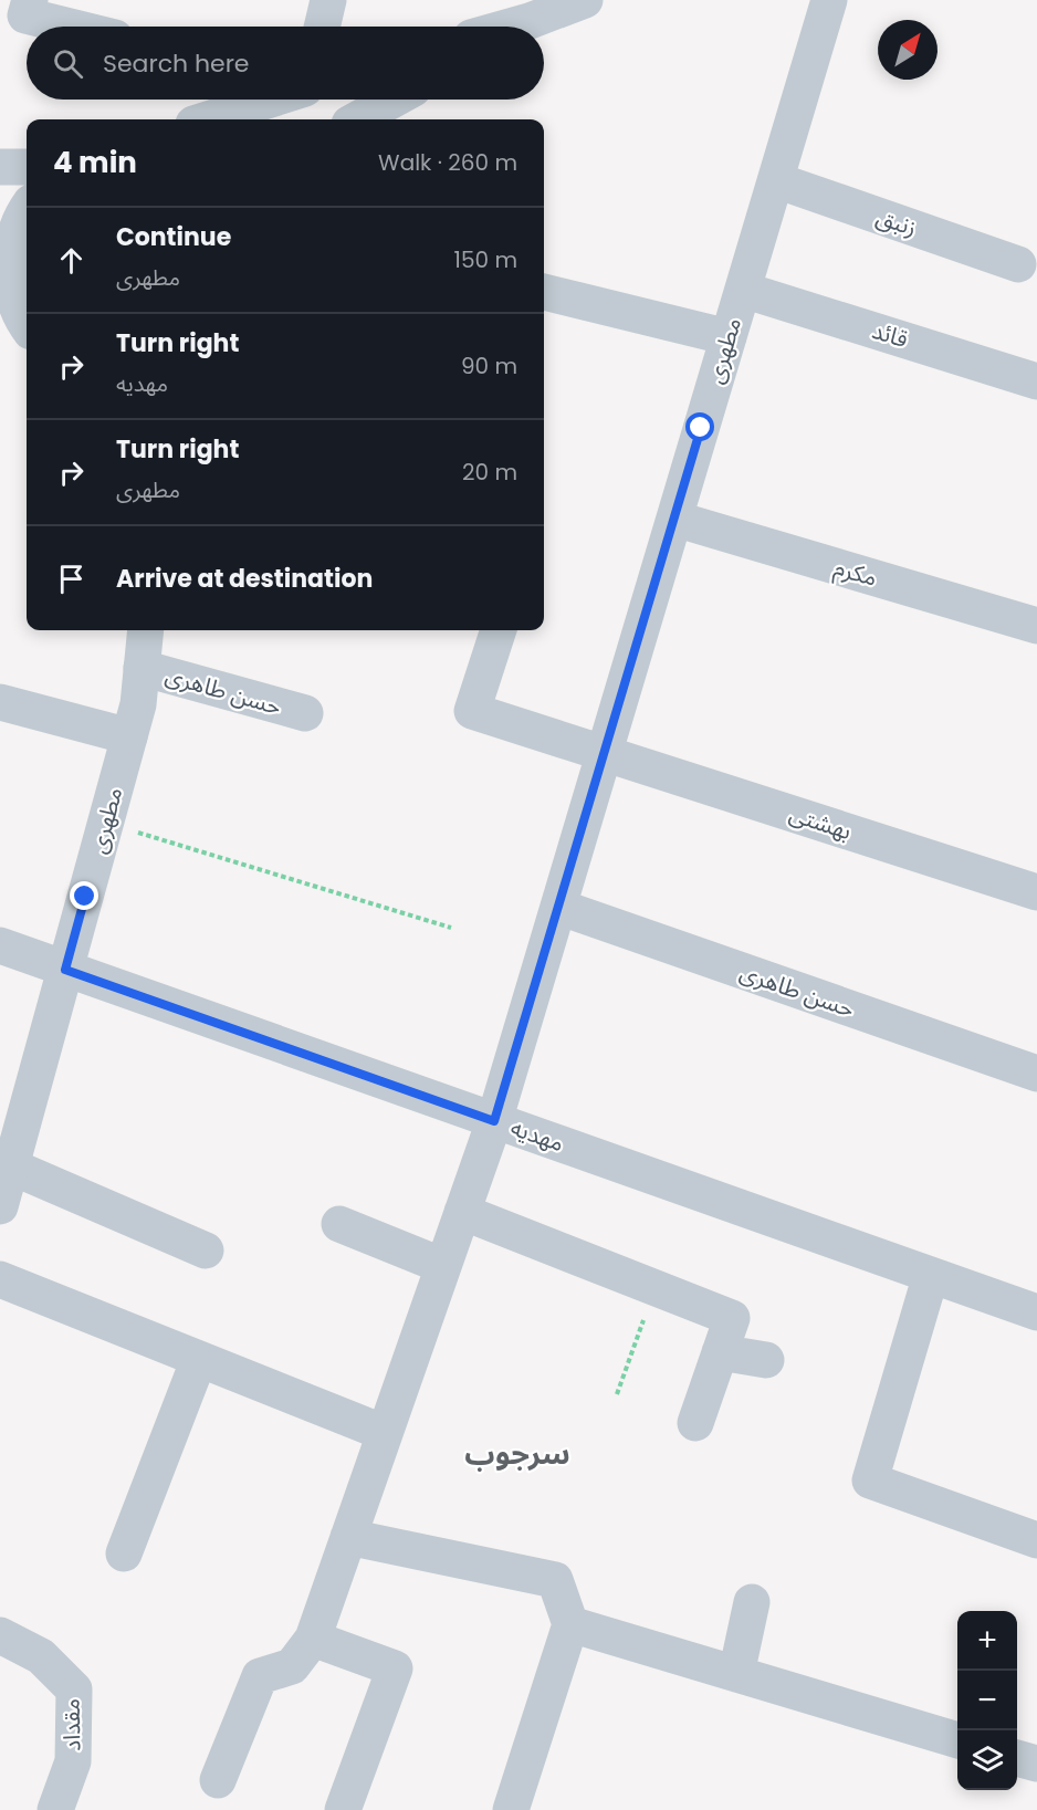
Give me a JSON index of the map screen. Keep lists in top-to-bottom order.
{
  "streets": {
    "street": [
      "زنبق",
      "قائد",
      "مطهری",
      "مکرم",
      "حسن طاهری",
      "بهشتی",
      "مهدیه",
      "مقداد"
    ]
  },
  "crossings": [
    ["زنبق", "مطهری"],
    ["قائد", "مطهری"],
    ["مطهری", "مکرم"],
    ["مطهری", "حسن طاهری"],
    ["مطهری", "بهشتی"],
    ["مطهری", "مهدیه"]
  ],
  "districts": ["سرجوب"],
  "north": "top right",
  "page": {
    "search": "Search here",
    "heading": ["4 min", "Walk · 260 m"],
    "list": [
      ["Continue", "مطهری", "150 m"],
      ["Turn right", "مهدیه", "90 m"],
      ["Turn right", "مطهری", "20 m"],
      "Arrive at destination"
    ],
    "map_buttons": ["+", "−"]
  }
}
